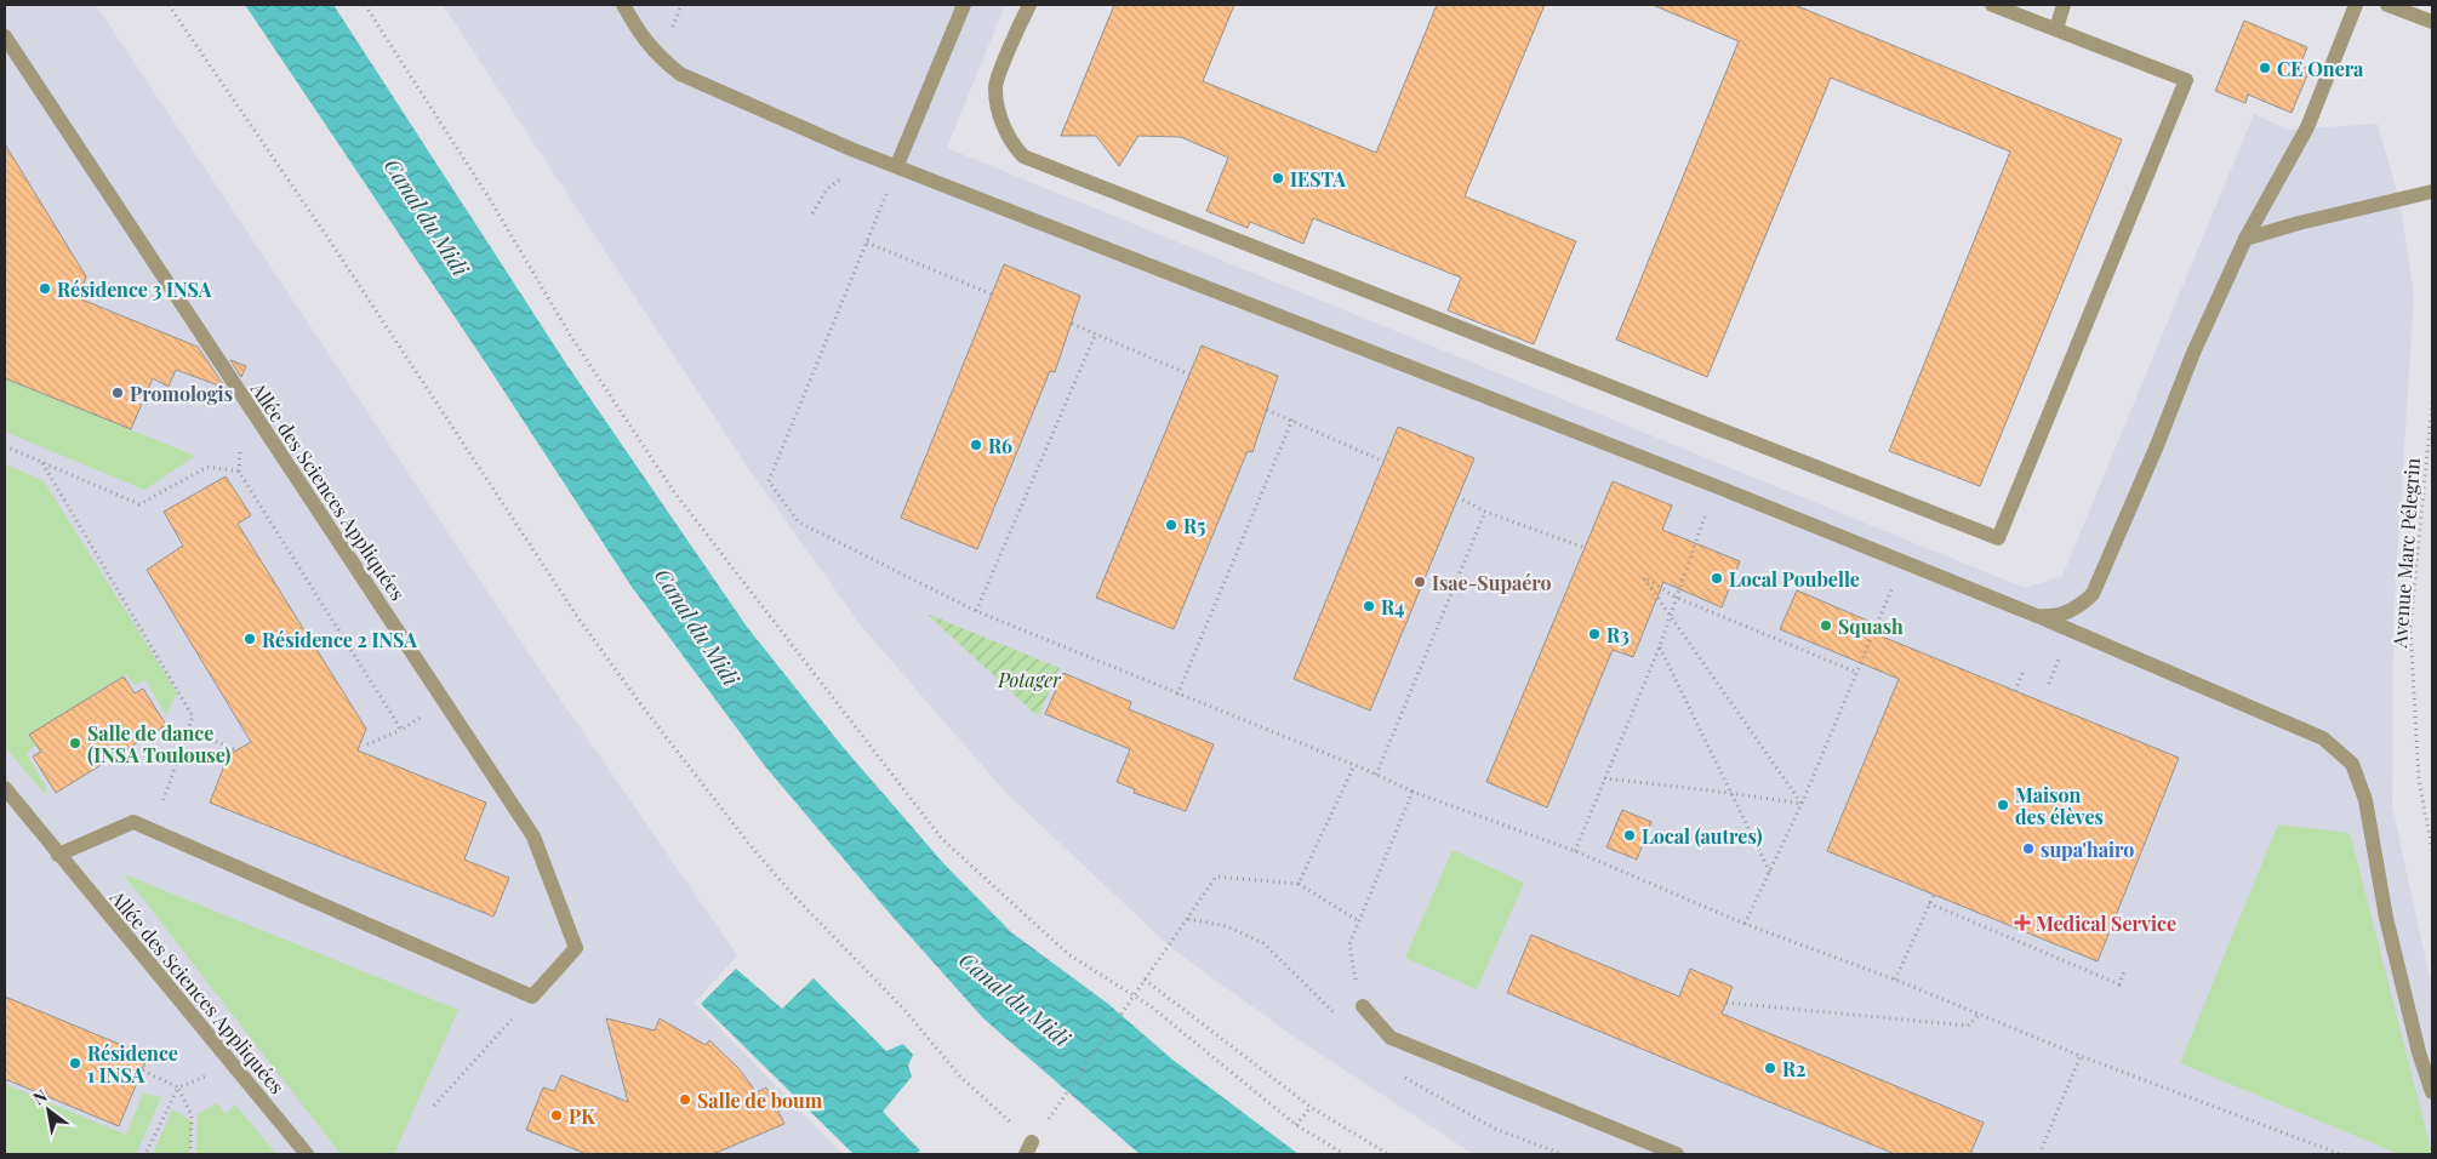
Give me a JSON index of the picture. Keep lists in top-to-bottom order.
{
  "streets": {
    "street": ["Allée des Sciences Appliquées"],
    "path": ["Avenue Marc Pélegrin"]
  },
  "water": ["Canal du Midi"],
  "parks": ["Potager"],
  "places": {
    "other": [
      "CE Onera",
      "IESTA",
      "Résidence 3 INSA",
      "Promologis",
      "R6",
      "R5",
      "Local Poubelle",
      "Isae-Supaéro",
      "R4",
      "Squash",
      "R3",
      "Résidence 2 INSA",
      "Salle de dance (INSA Toulouse)",
      "Maison des élèves",
      "Local (autres)",
      "supa'hairo",
      "Résidence 1 INSA",
      "R2",
      "Salle de boum",
      "PK"
    ],
    "health": ["Medical Service"]
  },
  "north": "top left"
}
